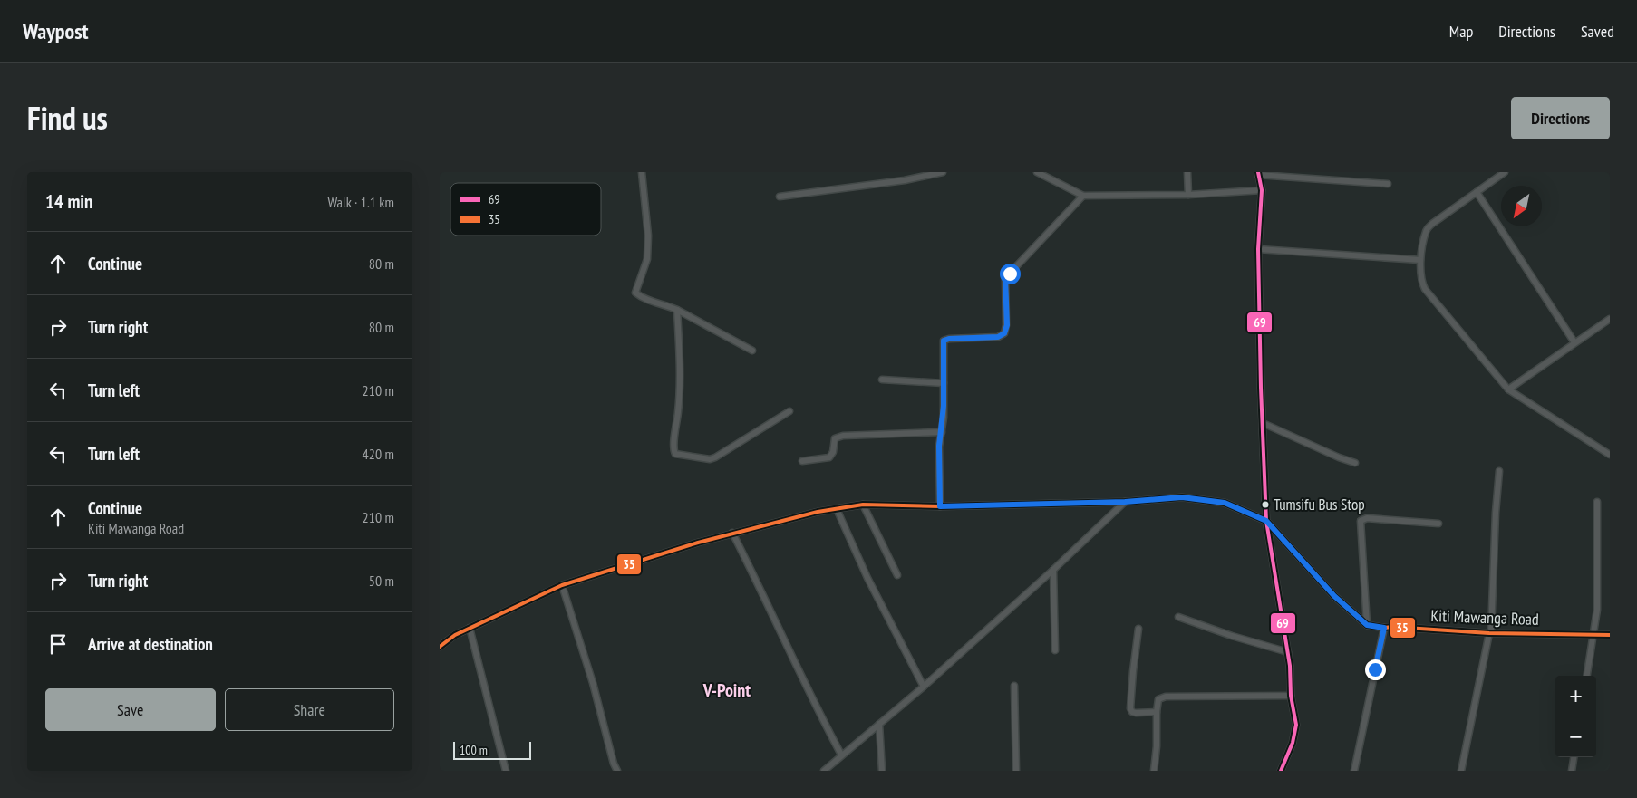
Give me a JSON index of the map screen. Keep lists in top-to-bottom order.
{
  "streets": {
    "street": ["Kiti Mawanga Road"]
  },
  "districts": ["V-Point"],
  "places": ["Tumsifu Bus Stop"],
  "lines": ["transit line 69", "transit line 35"],
  "legend": ["69", "35"],
  "scale_bar": "100 m",
  "north": "bottom left",
  "page": {
    "header": "Waypost",
    "nav": ["Map", "Directions", "Saved"],
    "title": "Find us",
    "buttons": [
      "Directions",
      ["Save", "Share"]
    ],
    "heading": ["14 min", "Walk · 1.1 km"],
    "list": [
      ["Continue", "80 m"],
      ["Turn right", "80 m"],
      ["Turn left", "210 m"],
      ["Turn left", "420 m"],
      ["Continue", "Kiti Mawanga Road", "210 m"],
      ["Turn right", "50 m"],
      "Arrive at destination"
    ],
    "map_buttons": ["+", "−"],
    "scale": "100 m"
  }
}
